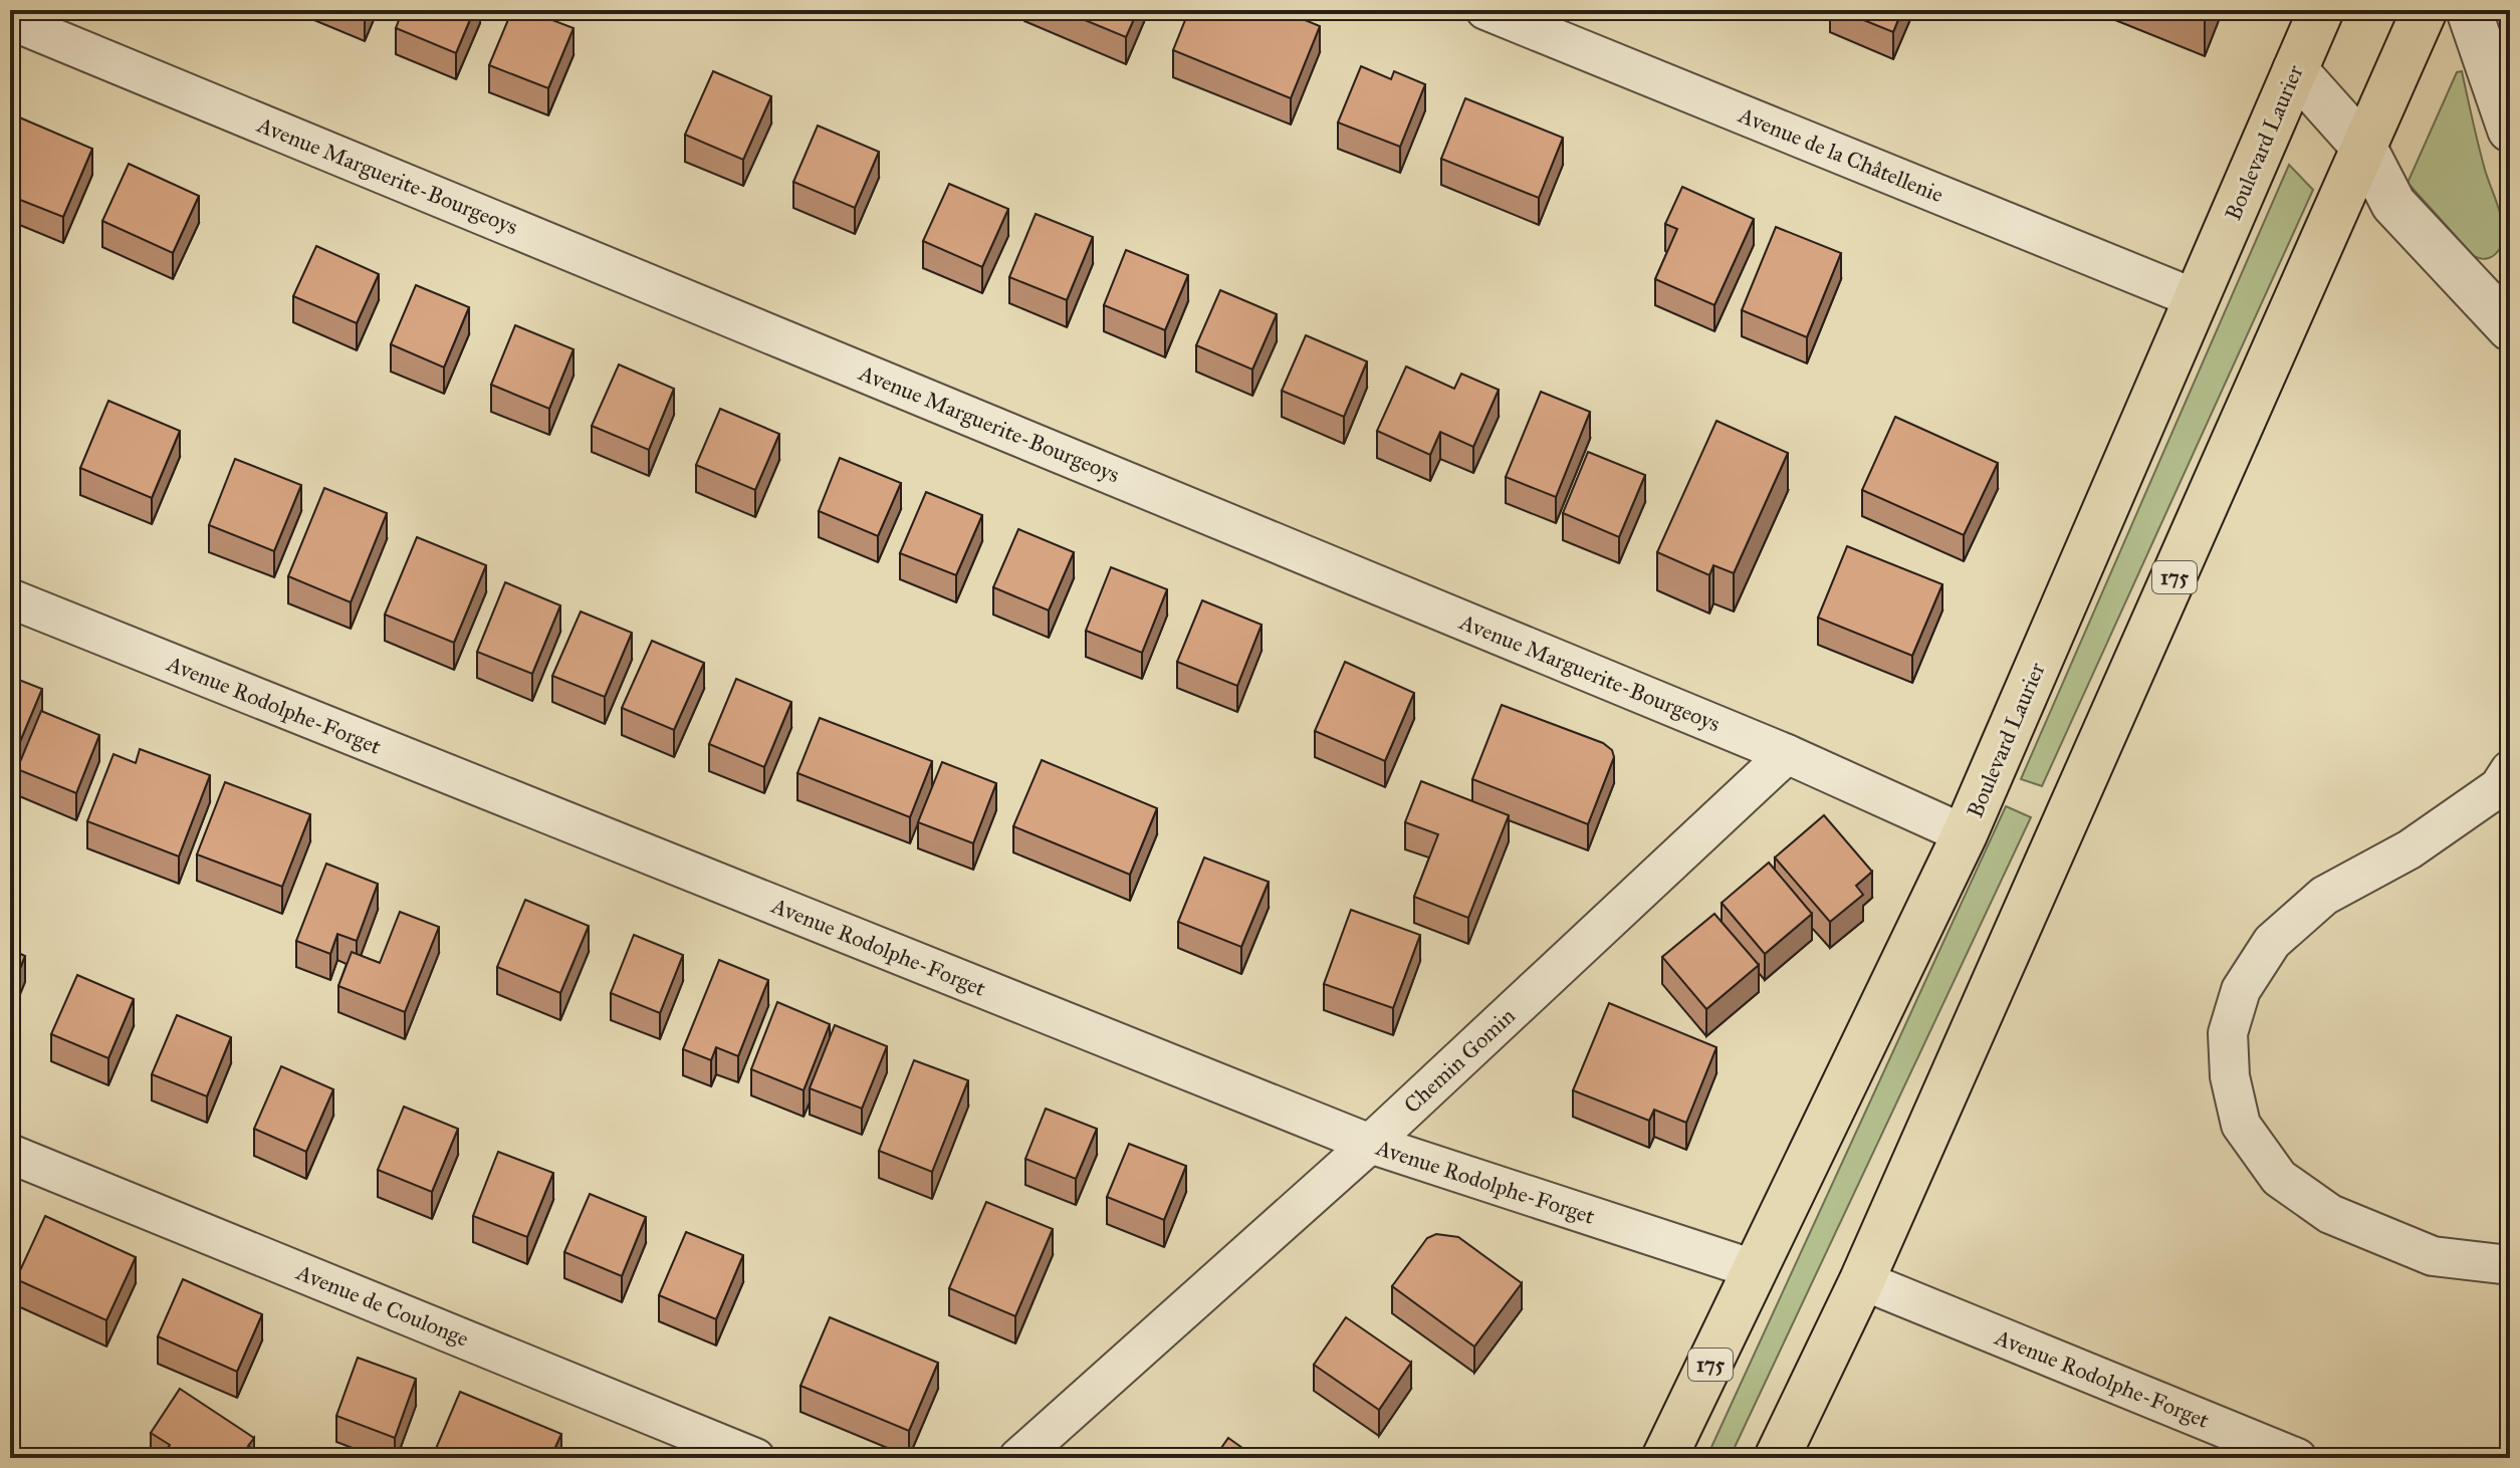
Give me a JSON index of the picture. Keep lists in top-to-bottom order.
{
  "streets": {
    "main road": ["Boulevard Laurier", "175"],
    "street": [
      "Avenue de la Châtellenie",
      "Avenue Marguerite-Bourgeoys",
      "Avenue Rodolphe-Forget",
      "Chemin Gomin",
      "Avenue de Coulonge"
    ]
  },
  "crossings": [
    ["Boulevard Laurier", "Avenue de la Châtellenie"],
    ["Boulevard Laurier", "Avenue Marguerite-Bourgeoys"],
    ["Boulevard Laurier", "Avenue Rodolphe-Forget"],
    ["Avenue Marguerite-Bourgeoys", "Chemin Gomin"],
    ["175", "Avenue Rodolphe-Forget"],
    ["Avenue Rodolphe-Forget", "Chemin Gomin"]
  ]
}
